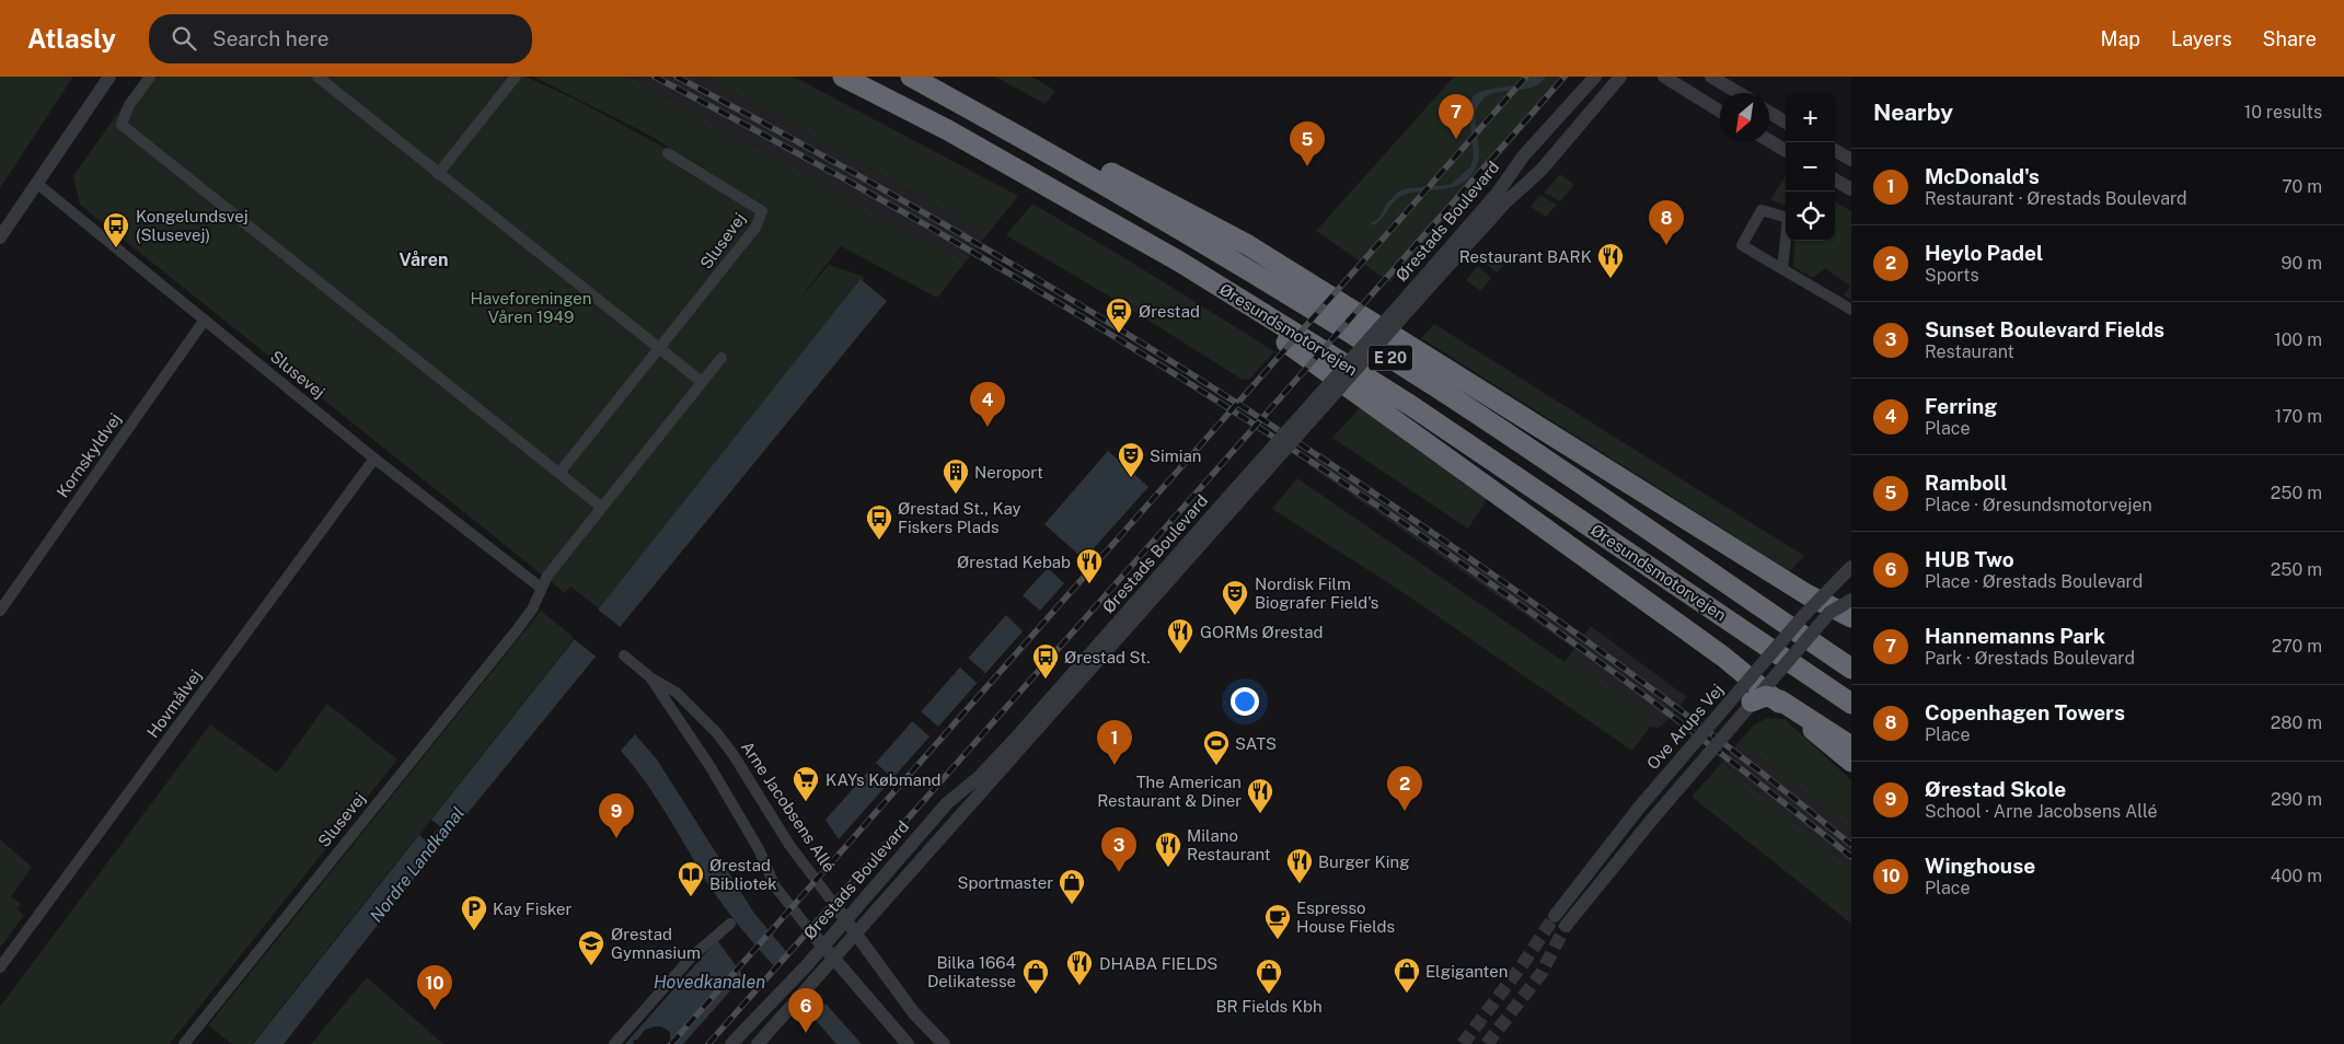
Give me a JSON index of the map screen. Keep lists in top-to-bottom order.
{
  "streets": {
    "highway": ["Øresundsmotorvejen", "E 20"],
    "street": [
      "Ørestads Boulevard",
      "Slusevej",
      "Kornskyldvej",
      "Hovmålvej",
      "Ove Arups Vej",
      "Arne Jacobsens Allé"
    ]
  },
  "crossings": [
    ["Ørestads Boulevard", "Arne Jacobsens Allé"],
    ["Slusevej", "Kornskyldvej"],
    ["Slusevej", "Hovmålvej"]
  ],
  "districts": ["Våren"],
  "water": ["Nordre Landkanal", "Hovedkanalen"],
  "parks": ["Haveforeningen Våren 1949"],
  "places": {
    "bus stop": ["Kongelundsvej (Slusevej)", "Ørestad St., Kay Fiskers Plads", "Ørestad St."],
    "restaurant": [
      "Restaurant BARK",
      "Ørestad Kebab",
      "GORMs Ørestad",
      "The American Restaurant & Diner",
      "Milano Restaurant",
      "Burger King",
      "DHABA FIELDS"
    ],
    "station": ["Ørestad"],
    "theatre": ["Simian", "Nordisk Film Biografer Field's"],
    "building": ["Neroport"],
    "sports": ["SATS"],
    "supermarket": ["KAYs Købmand"],
    "library": ["Ørestad Bibliotek"],
    "shop": [
      "Sportmaster",
      "Elgiganten",
      "Bilka 1664 Delikatesse",
      "BR Fields Kbh"
    ],
    "parking": ["Kay Fisker"],
    "cafe": ["Espresso House Fields"],
    "school or university": ["Ørestad Gymnasium"]
  },
  "north": "bottom left",
  "page": {
    "header": "Atlasly",
    "search": "Search here",
    "nav": ["Map", "Layers", "Share"],
    "heading": ["Nearby", "10 results"],
    "map_buttons": ["+", "−"],
    "pins": [
      "7",
      "5",
      "8",
      "4",
      "1",
      "2",
      "9",
      "3",
      "10",
      "6"
    ],
    "list": [
      {
        "mark": "1",
        "name": "McDonald's",
        "note": "Restaurant · Ørestads Boulevard",
        "value": "70 m"
      },
      {
        "mark": "2",
        "name": "Heylo Padel",
        "note": "Sports",
        "value": "90 m"
      },
      {
        "mark": "3",
        "name": "Sunset Boulevard Fields",
        "note": "Restaurant",
        "value": "100 m"
      },
      {
        "mark": "4",
        "name": "Ferring",
        "note": "Place",
        "value": "170 m"
      },
      {
        "mark": "5",
        "name": "Ramboll",
        "note": "Place · Øresundsmotorvejen",
        "value": "250 m"
      },
      {
        "mark": "6",
        "name": "HUB Two",
        "note": "Place · Ørestads Boulevard",
        "value": "250 m"
      },
      {
        "mark": "7",
        "name": "Hannemanns Park",
        "note": "Park · Ørestads Boulevard",
        "value": "270 m"
      },
      {
        "mark": "8",
        "name": "Copenhagen Towers",
        "note": "Place",
        "value": "280 m"
      },
      {
        "mark": "9",
        "name": "Ørestad Skole",
        "note": "School · Arne Jacobsens Allé",
        "value": "290 m"
      },
      {
        "mark": "10",
        "name": "Winghouse",
        "note": "Place",
        "value": "400 m"
      }
    ]
  }
}
